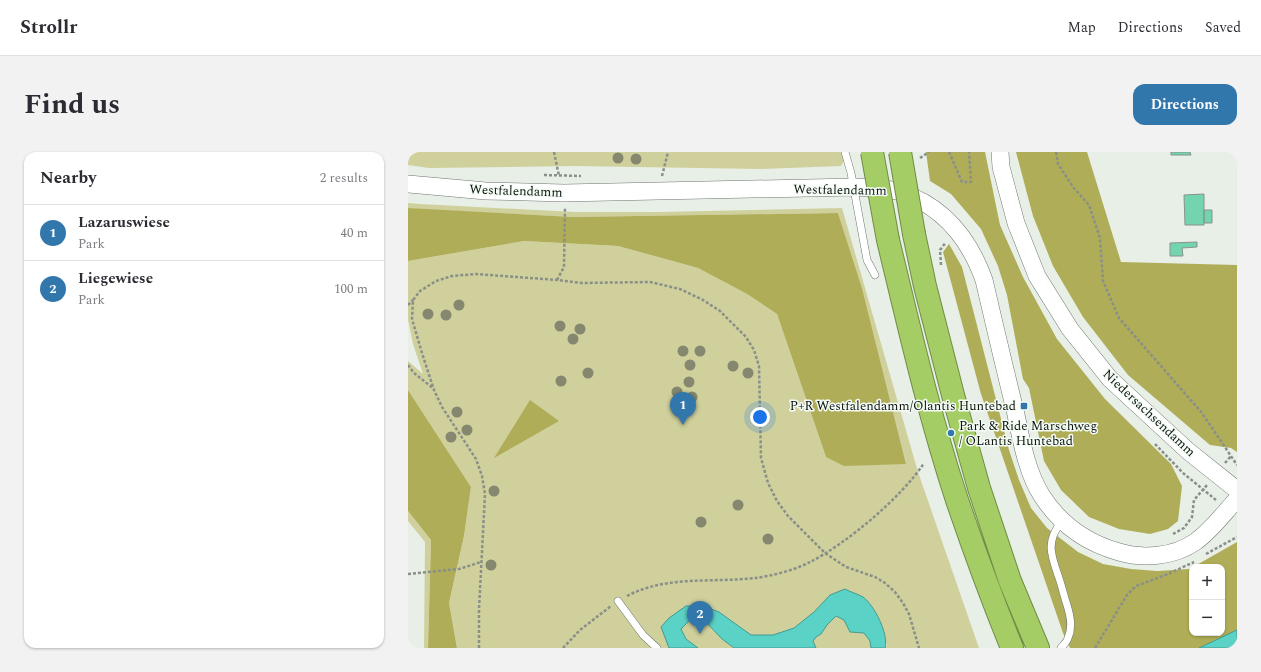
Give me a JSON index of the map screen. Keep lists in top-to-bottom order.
{
  "streets": {
    "street": ["Westfalendamm", "Niedersachsendamm"]
  },
  "places": {
    "transit": ["P+R Westfalendamm/Olantis Huntebad"],
    "other": ["Park & Ride Marschweg / OLantis Huntebad"]
  },
  "page": {
    "header": "Strollr",
    "nav": ["Map", "Directions", "Saved"],
    "title": "Find us",
    "buttons": "Directions",
    "heading": ["Nearby", "2 results"],
    "list": [
      {
        "mark": "1",
        "name": "Lazaruswiese",
        "note": "Park",
        "value": "40 m"
      },
      {
        "mark": "2",
        "name": "Liegewiese",
        "note": "Park",
        "value": "100 m"
      }
    ],
    "pins": ["1", "2"],
    "map_buttons": ["+", "−"]
  }
}
